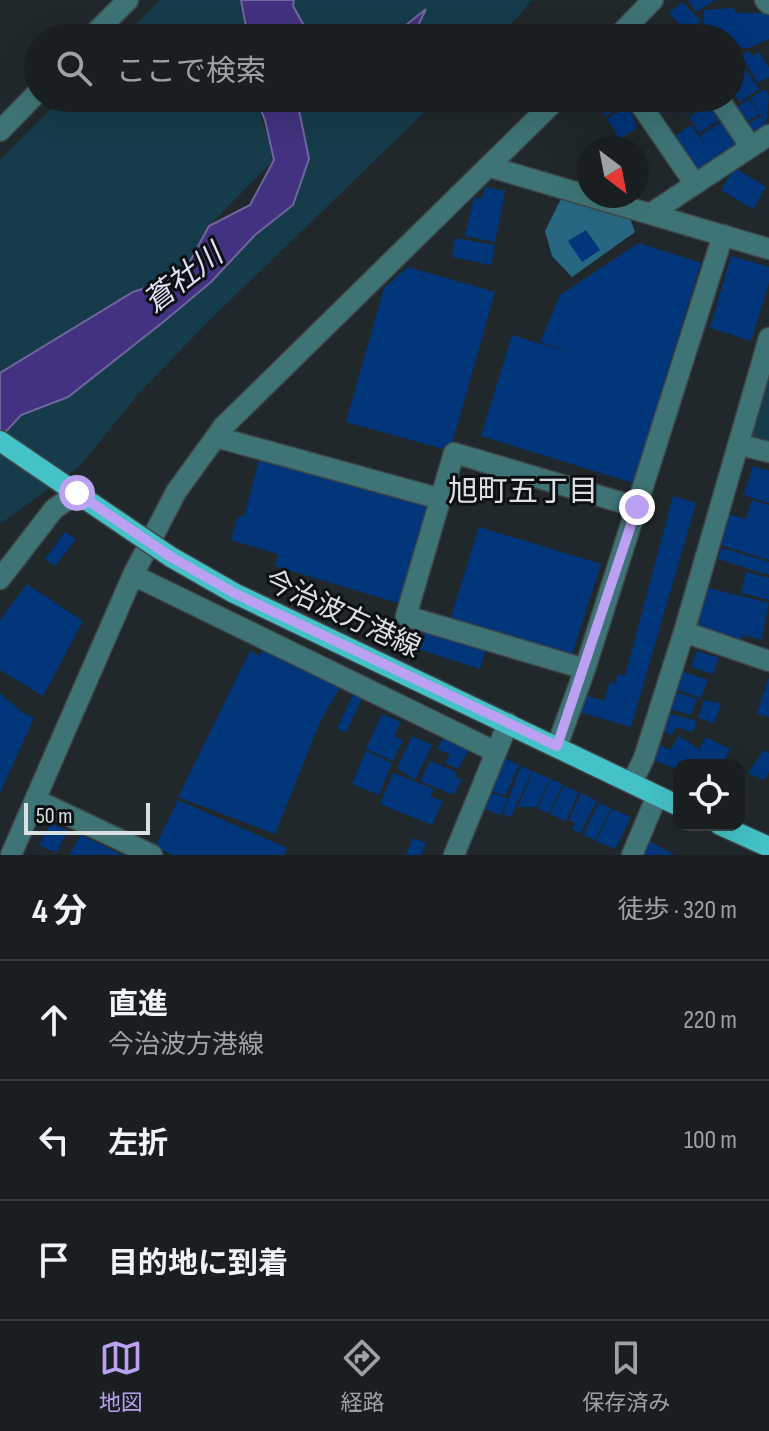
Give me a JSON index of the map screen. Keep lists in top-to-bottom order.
{
  "streets": {
    "main road": ["今治波方港線"]
  },
  "districts": ["旭町五丁目"],
  "water": ["蒼社川"],
  "scale_bar": "50 m",
  "north": "bottom right",
  "page": {
    "search": "ここで検索",
    "scale": "50 m",
    "heading": ["4 分", "徒歩 · 320 m"],
    "list": [
      ["直進", "今治波方港線", "220 m"],
      ["左折", "100 m"],
      "目的地に到着"
    ],
    "nav": ["地図", "経路", "保存済み"]
  }
}
